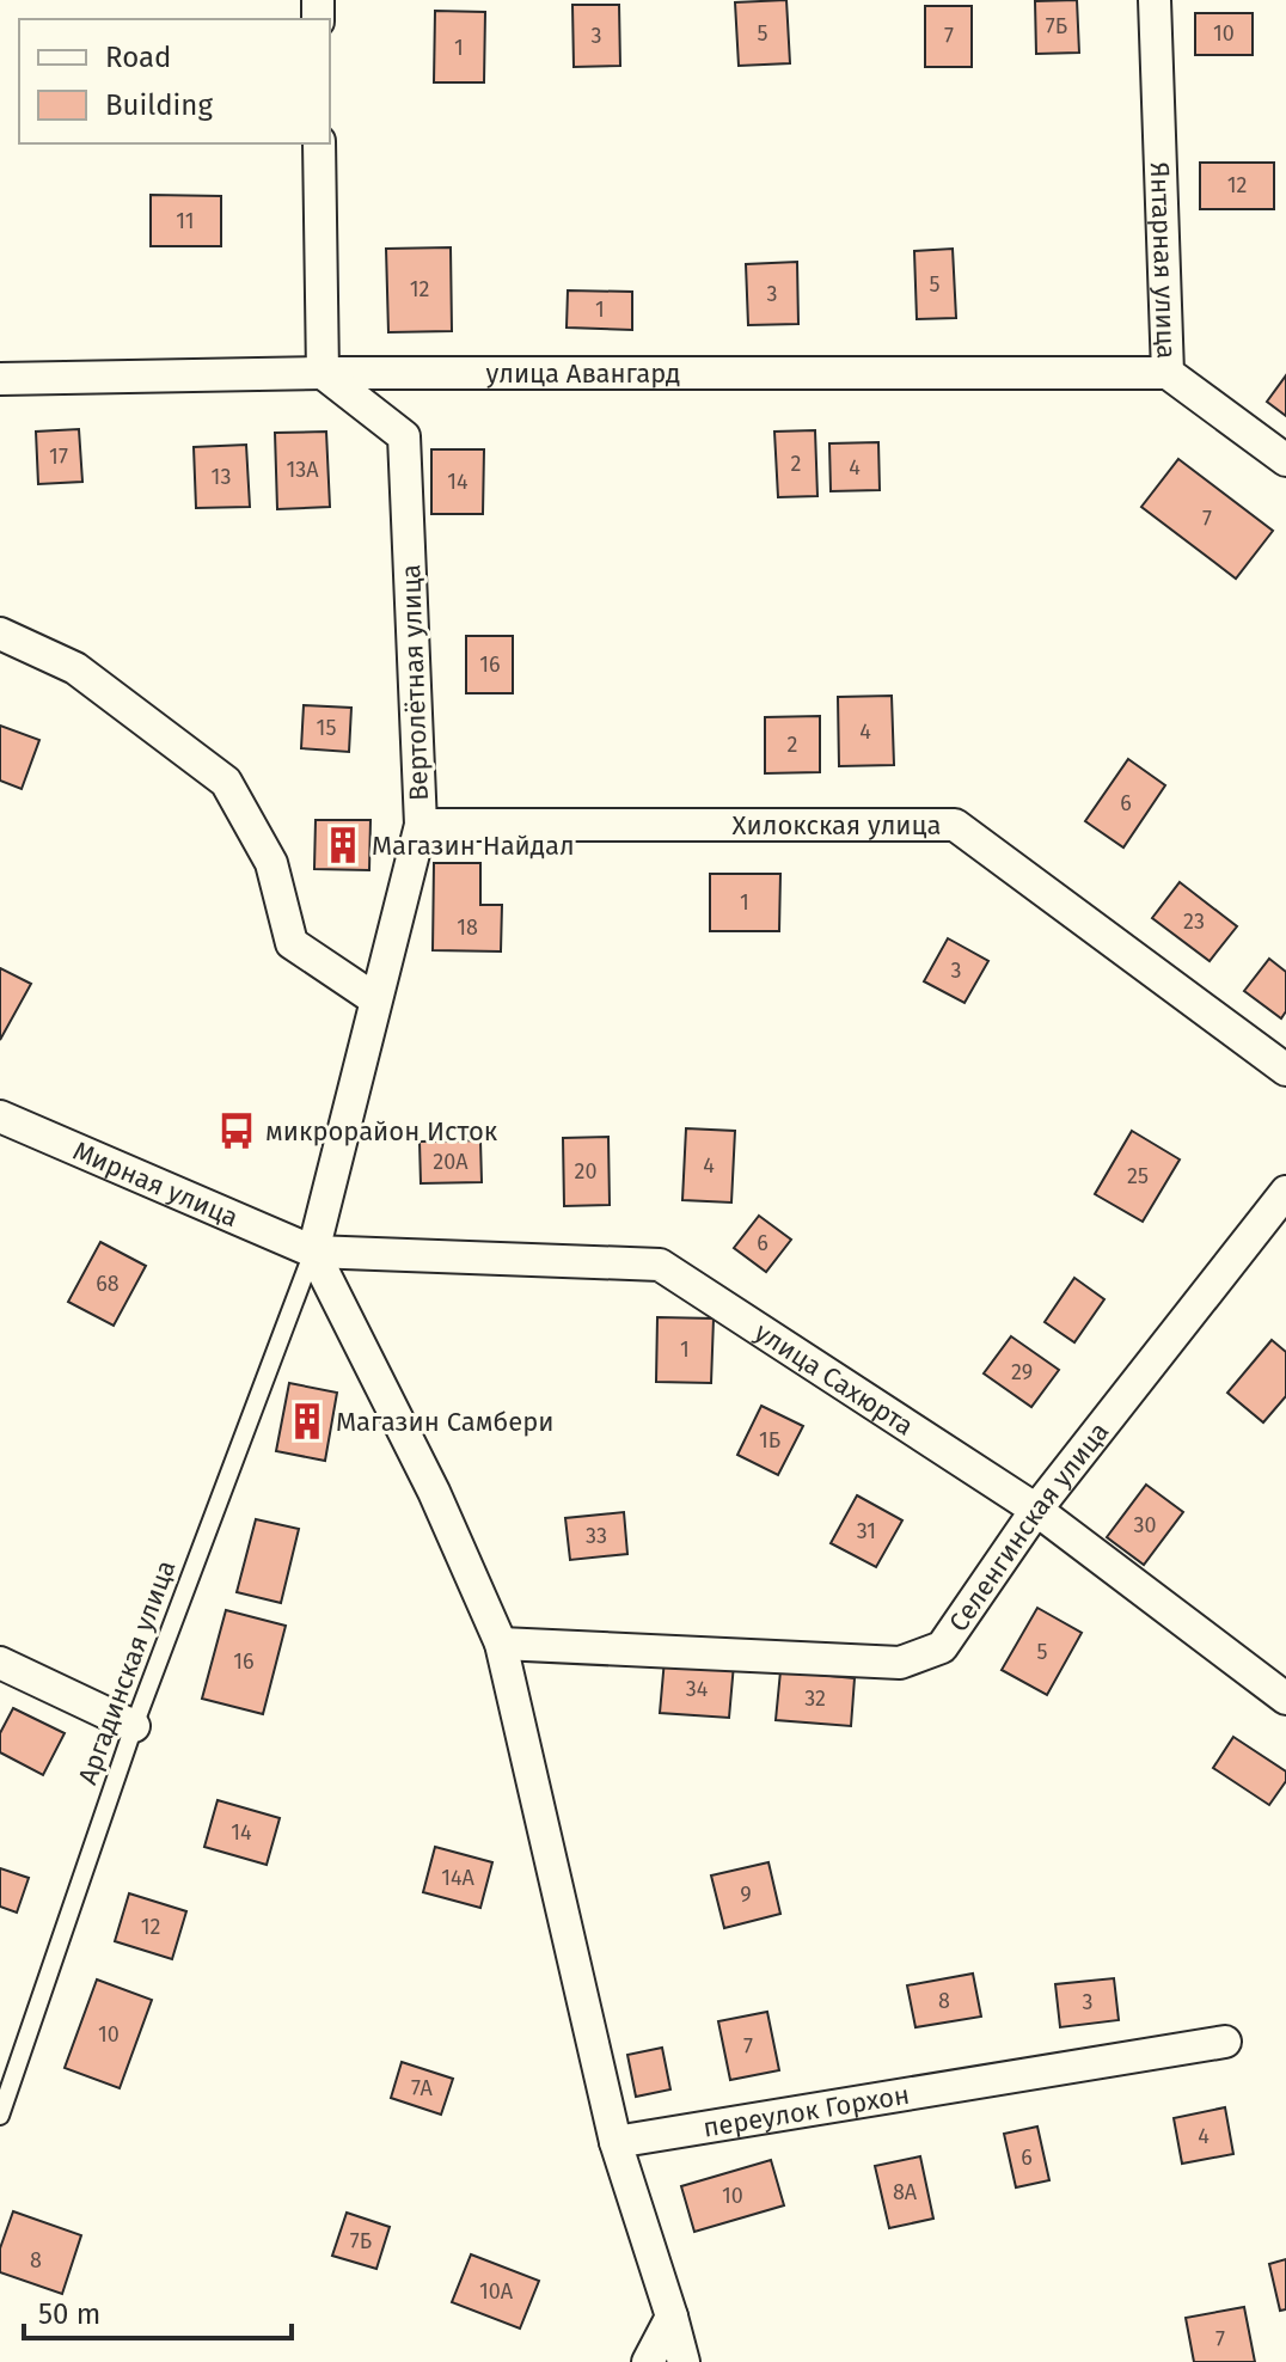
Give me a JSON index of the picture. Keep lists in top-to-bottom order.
{
  "streets": {
    "street": [
      "Янтарная улица",
      "улица Авангард",
      "Вертолётная улица",
      "Хилокская улица",
      "Мирная улица",
      "улица Сахюрта",
      "Селенгинская улица",
      "переулок Горхон"
    ],
    "lane": ["Аргадинская улица"]
  },
  "crossings": [
    ["Янтарная улица", "улица Авангард"],
    ["улица Авангард", "Вертолётная улица"],
    ["Вертолётная улица", "Хилокская улица"],
    ["Вертолётная улица", "Мирная улица"],
    ["Вертолётная улица", "улица Сахюрта"],
    ["Вертолётная улица", "Аргадинская улица"],
    ["Мирная улица", "улица Сахюрта"],
    ["Мирная улица", "Аргадинская улица"],
    ["улица Сахюрта", "Селенгинская улица"],
    ["улица Сахюрта", "Аргадинская улица"]
  ],
  "places": {
    "building": ["Магазин Найдал", "Магазин Самбери"],
    "bus stop": ["микрорайон Исток"]
  },
  "house_numbers": [
    "7Б",
    "5",
    "10",
    "3",
    "7",
    "1",
    "12",
    "11",
    "5",
    "12",
    "3",
    "1",
    "17",
    "2",
    "4",
    "13А",
    "13",
    "14",
    "7",
    "16",
    "15",
    "4",
    "2",
    "6",
    "1",
    "23",
    "18",
    "3",
    "20А",
    "4",
    "20",
    "25",
    "6",
    "68",
    "1",
    "29",
    "1Б",
    "30",
    "31",
    "33",
    "5",
    "16",
    "34",
    "32",
    "14",
    "14А",
    "9",
    "12",
    "8",
    "3",
    "10",
    "7",
    "7А",
    "4",
    "6",
    "8А",
    "10",
    "7Б",
    "8",
    "10А",
    "7"
  ],
  "legend": ["Road", "Building"],
  "scale_bar": "50 m"
}
